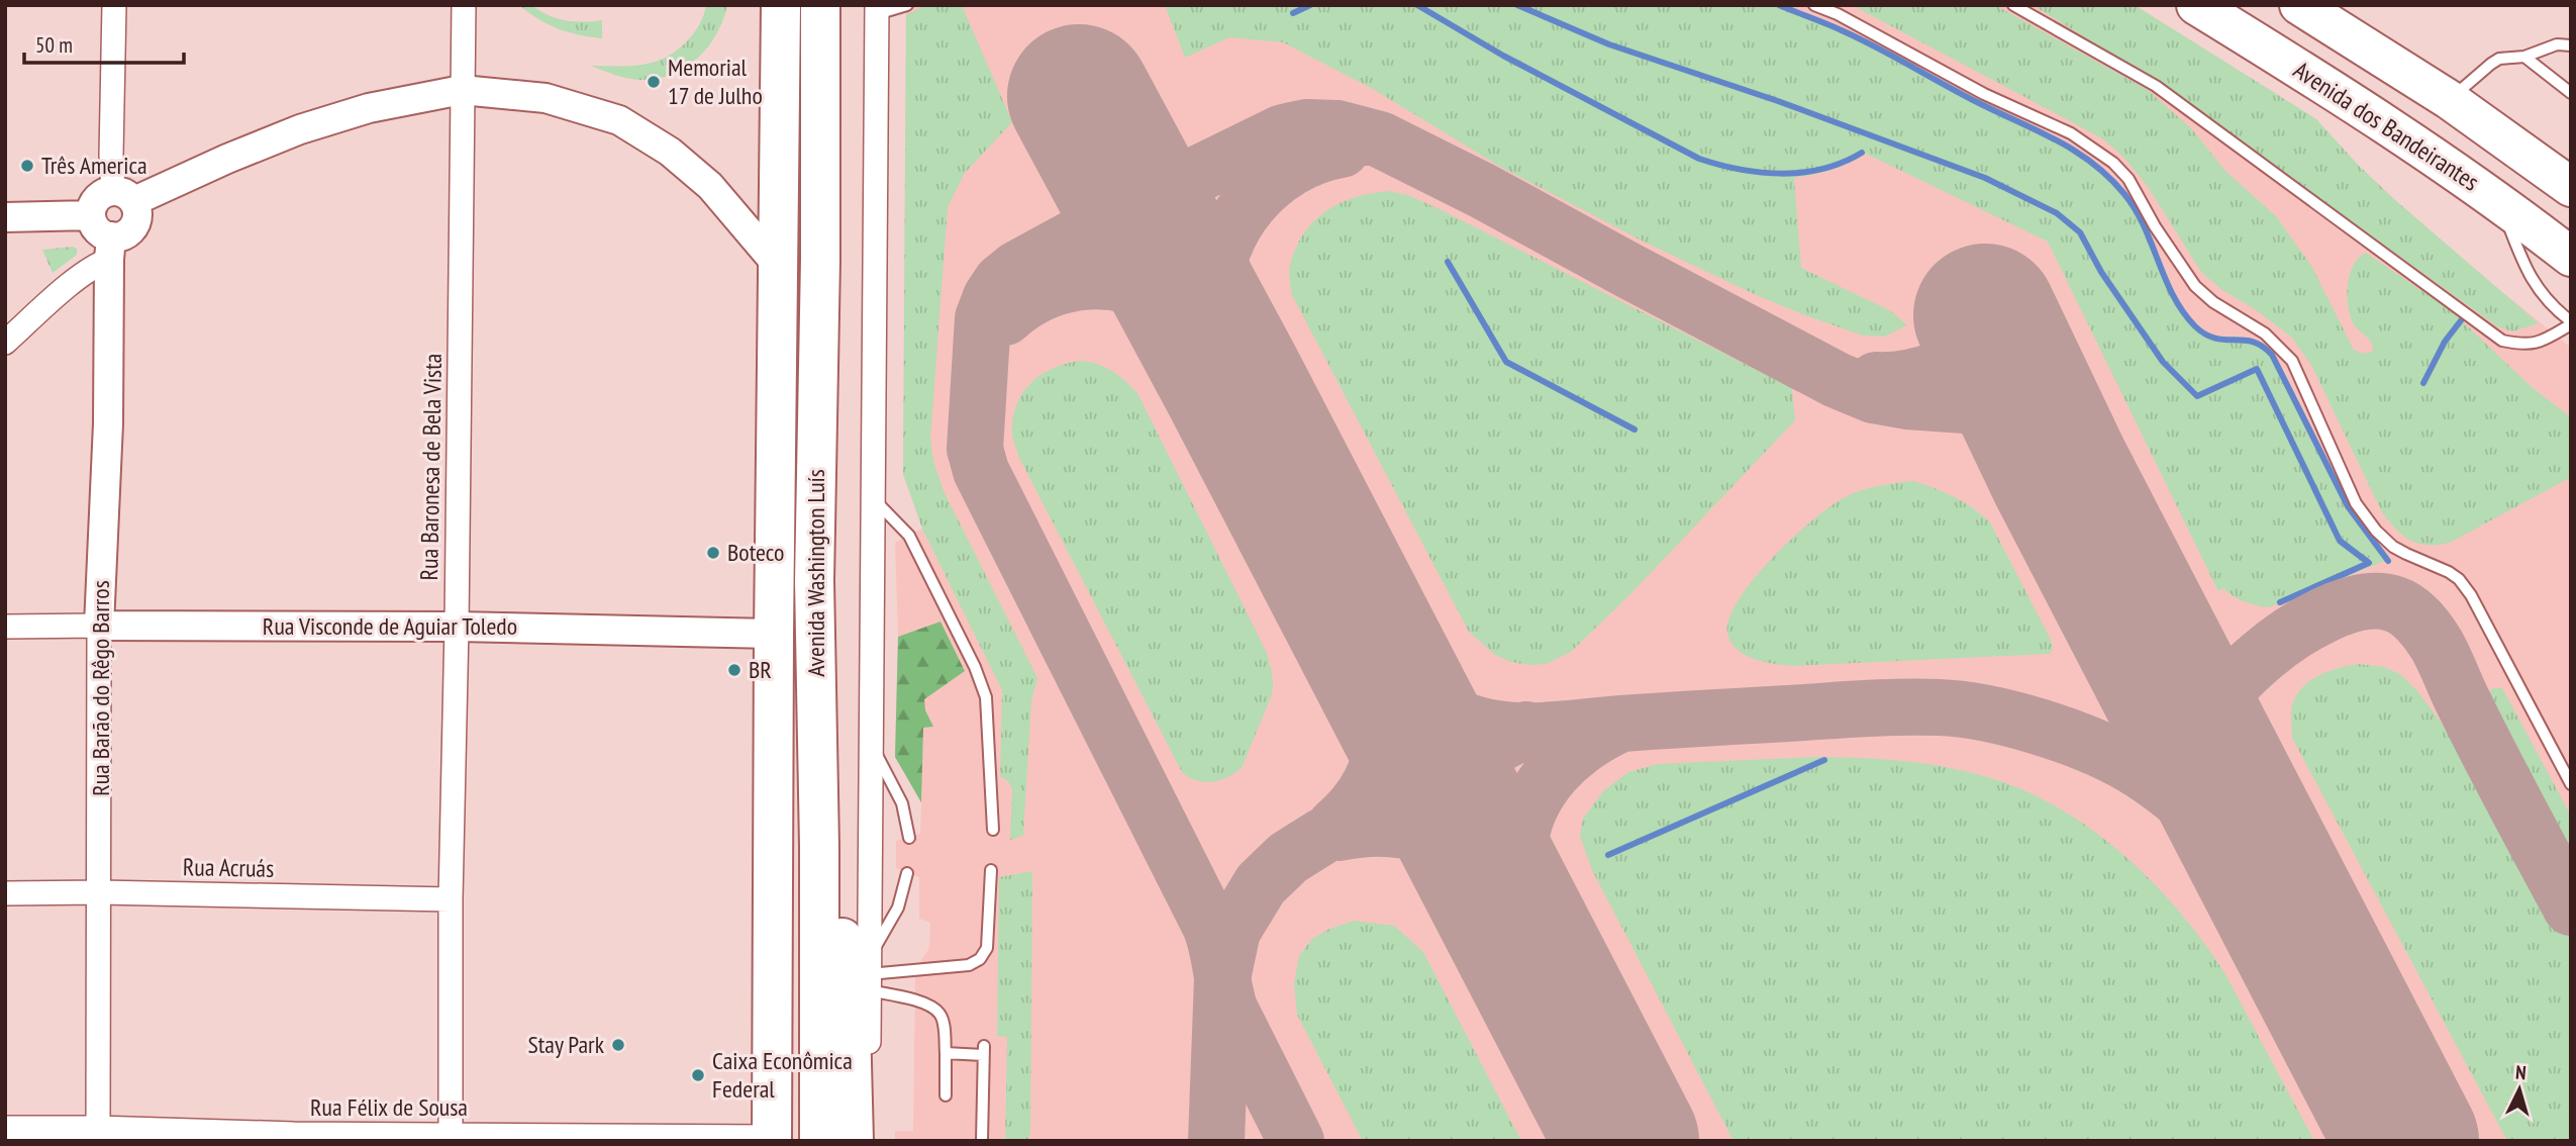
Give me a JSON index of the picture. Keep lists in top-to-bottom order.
{
  "streets": {
    "highway": ["Avenida dos Bandeirantes", "Avenida Washington Luís"],
    "street": [
      "Rua Baronesa de Bela Vista",
      "Rua Visconde de Aguiar Toledo",
      "Rua Barão do Rêgo Barros",
      "Rua Acruás",
      "Rua Félix de Sousa"
    ]
  },
  "crossings": [
    ["Rua Baronesa de Bela Vista", "Rua Visconde de Aguiar Toledo"],
    ["Rua Baronesa de Bela Vista", "Rua Acruás"],
    ["Rua Baronesa de Bela Vista", "Rua Félix de Sousa"],
    ["Avenida Washington Luís", "Rua Visconde de Aguiar Toledo"],
    ["Avenida Washington Luís", "Rua Félix de Sousa"],
    ["Rua Visconde de Aguiar Toledo", "Rua Barão do Rêgo Barros"],
    ["Rua Barão do Rêgo Barros", "Rua Acruás"],
    ["Rua Barão do Rêgo Barros", "Rua Félix de Sousa"]
  ],
  "places": [
    "Memorial 17 de Julho",
    "Três America",
    "Boteco",
    "BR",
    "Stay Park",
    "Caixa Econômica Federal"
  ],
  "scale_bar": "50 m",
  "north": "top"
}
